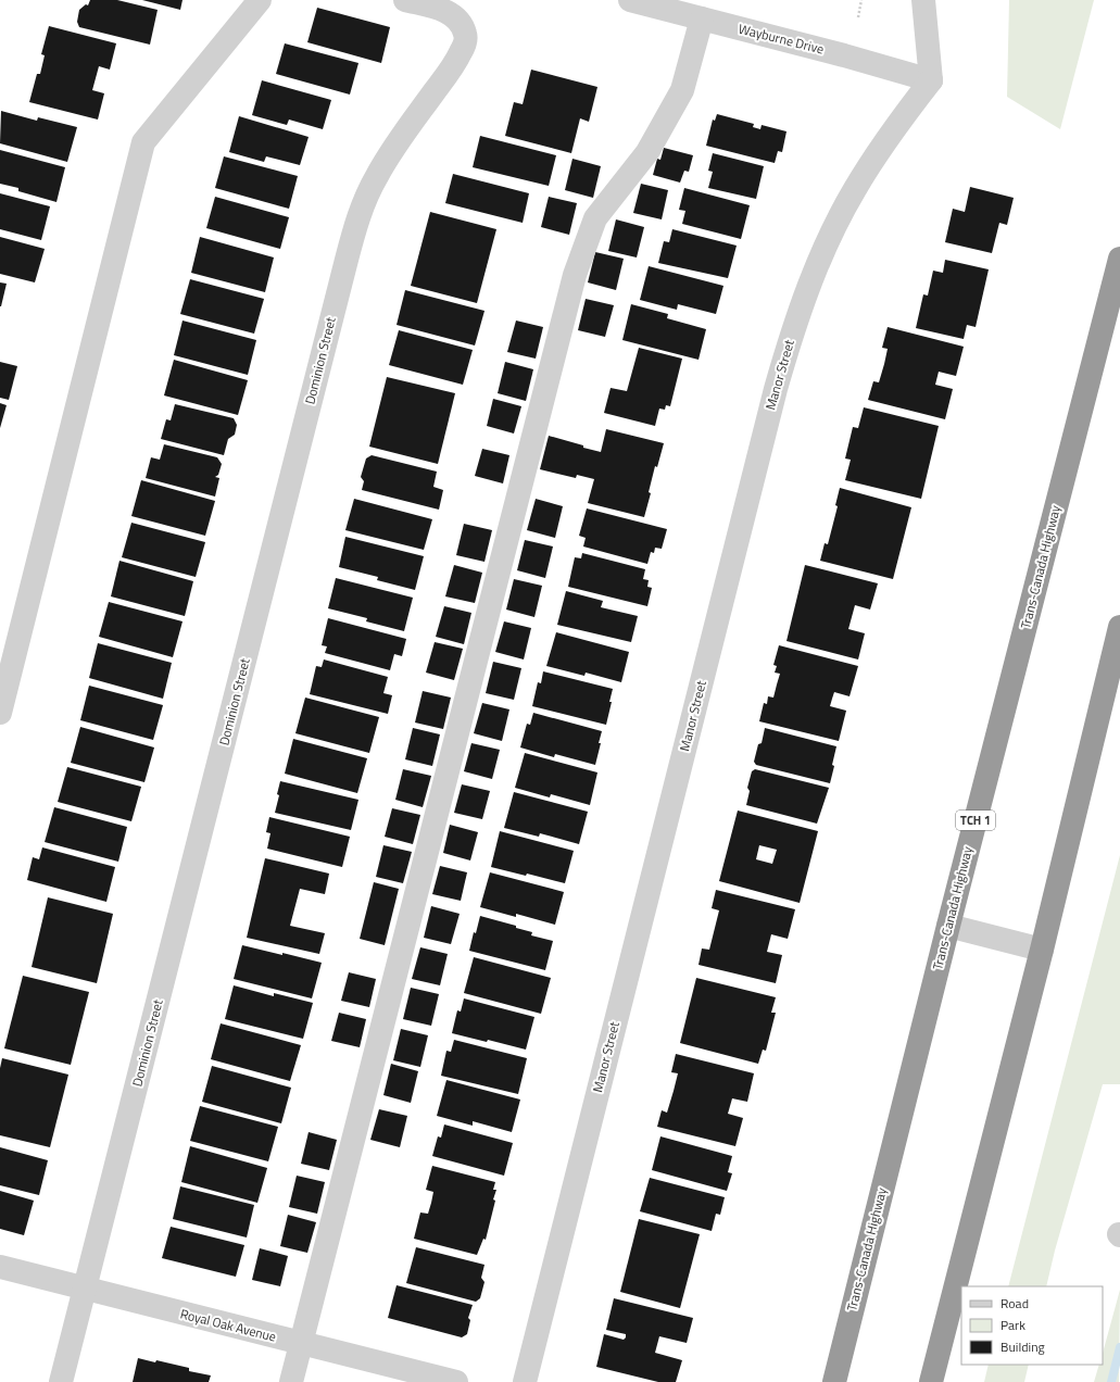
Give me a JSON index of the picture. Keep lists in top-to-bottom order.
{
  "streets": {
    "highway": ["Trans-Canada Highway", "TCH 1"],
    "street": [
      "Wayburne Drive",
      "Dominion Street",
      "Manor Street",
      "Royal Oak Avenue"
    ]
  },
  "crossings": [
    ["Wayburne Drive", "Manor Street"],
    ["Dominion Street", "Royal Oak Avenue"]
  ],
  "legend": ["Road", "Park", "Building"]
}
